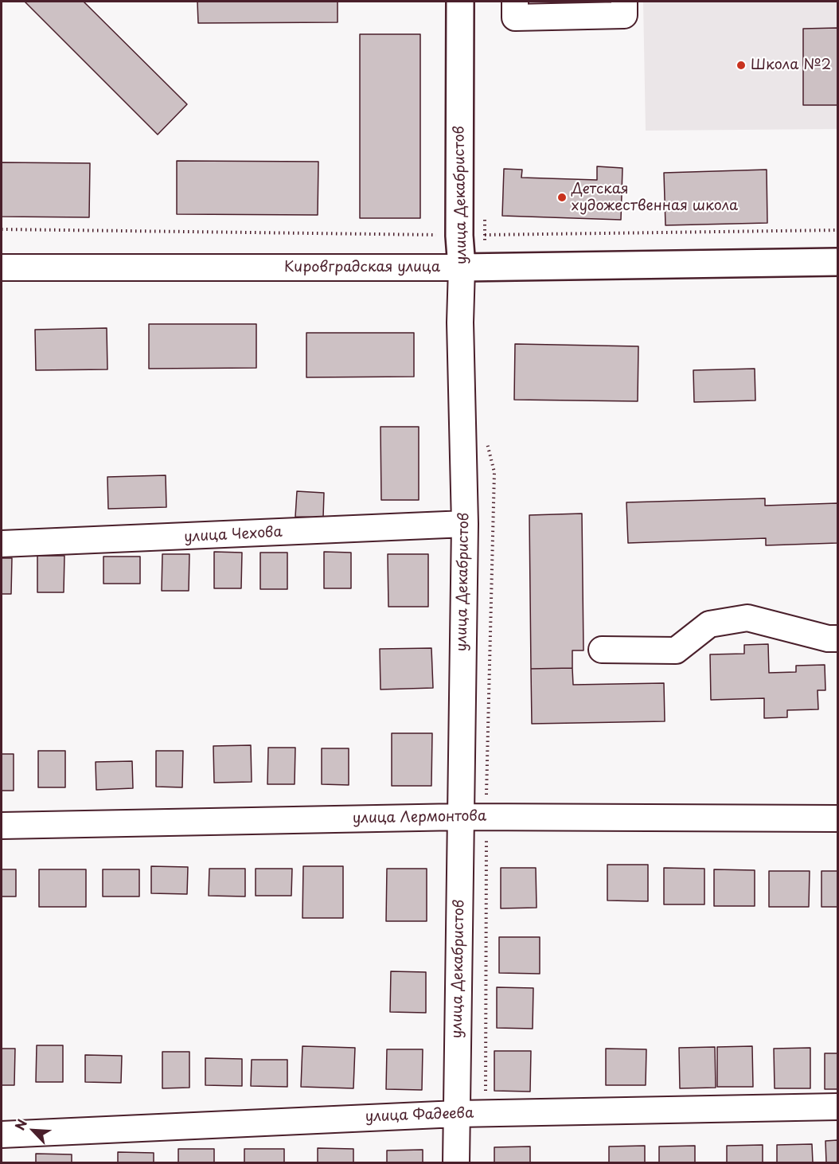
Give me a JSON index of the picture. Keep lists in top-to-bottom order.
{
  "streets": {
    "main road": ["улица Декабристов", "Кировградская улица"],
    "street": ["улица Чехова", "улица Лермонтова", "улица Фадеева"]
  },
  "crossings": [
    ["улица Декабристов", "Кировградская улица"],
    ["улица Декабристов", "улица Чехова"],
    ["улица Декабристов", "улица Лермонтова"],
    ["улица Декабристов", "улица Фадеева"]
  ],
  "places": ["Школа №2", "Детская художественная школа"],
  "north": "top left"
}
